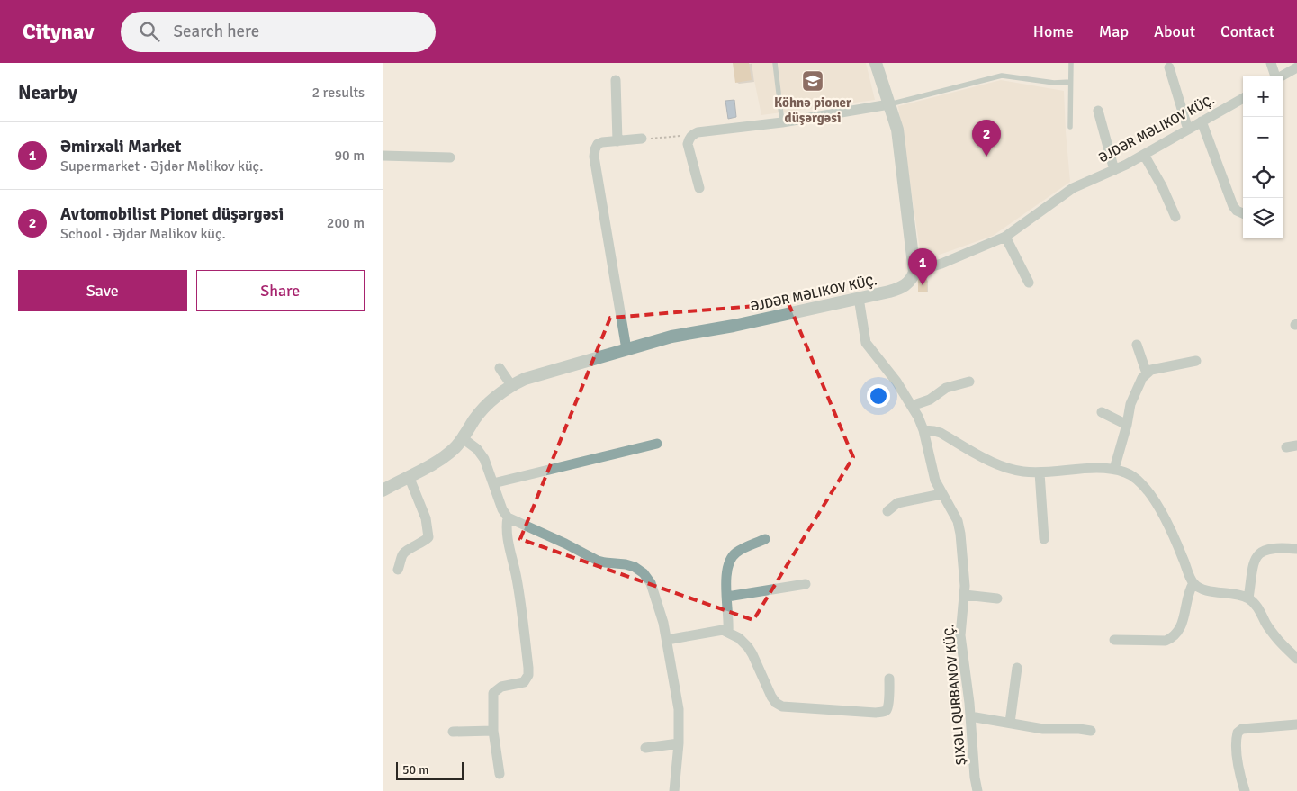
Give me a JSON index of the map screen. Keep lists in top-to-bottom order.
{
  "streets": {
    "street": ["ƏJDƏR MƏLIKOV KÜÇ."]
  },
  "places": {
    "school or university": ["Köhnə pioner düşərgəsi"]
  },
  "scale_bar": "50 m",
  "page": {
    "header": "Citynav",
    "search": "Search here",
    "nav": [
      "Home",
      "Map",
      "About",
      "Contact"
    ],
    "heading": ["Nearby", "2 results"],
    "map_buttons": ["+", "−"],
    "pins": ["2", "1"],
    "list": [
      {
        "mark": "1",
        "name": "Əmirxəli Market",
        "note": "Supermarket · Əjdər Məlikov küç.",
        "value": "90 m"
      },
      {
        "mark": "2",
        "name": "Avtomobilist Pionet düşərgəsi",
        "note": "School · Əjdər Məlikov küç.",
        "value": "200 m"
      }
    ],
    "buttons": ["Save", "Share"],
    "scale": "50 m"
  }
}
